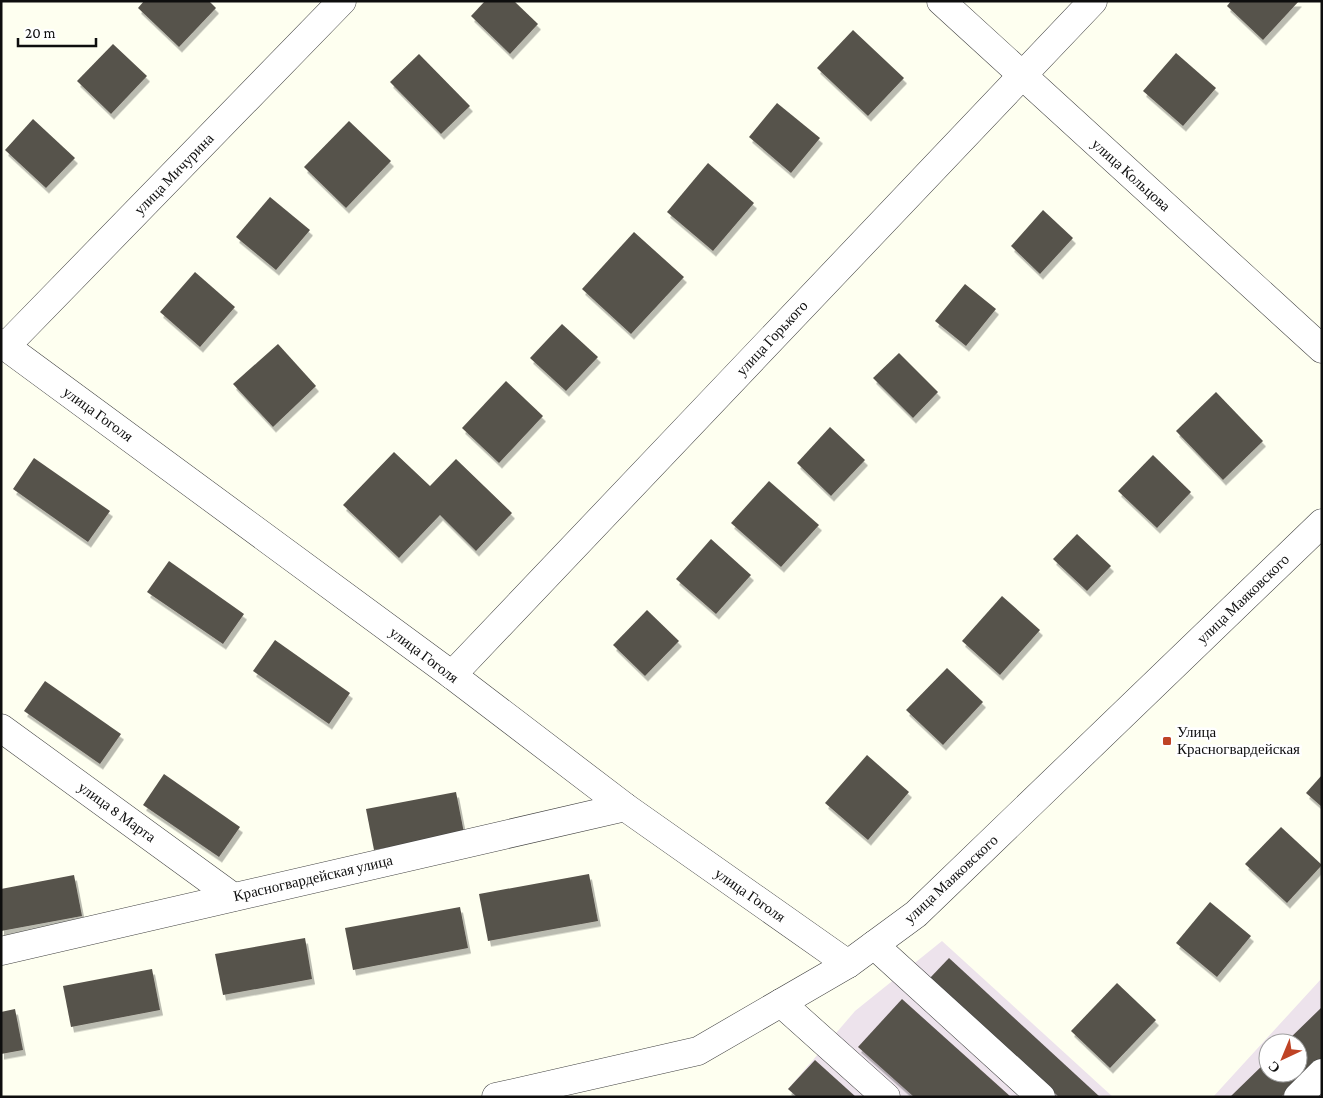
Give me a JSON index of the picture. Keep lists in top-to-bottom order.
{
  "streets": {
    "street": [
      "улица Мичурина",
      "улица Кольцова",
      "улица Горького",
      "улица Гоголя",
      "улица Маяковского",
      "улица 8 Марта",
      "Красногвардейская улица"
    ]
  },
  "crossings": [
    ["улица Мичурина", "улица Гоголя"],
    ["улица Кольцова", "улица Горького"],
    ["улица Горького", "улица Гоголя"],
    ["улица Гоголя", "улица Маяковского"],
    ["улица Гоголя", "Красногвардейская улица"],
    ["улица 8 Марта", "Красногвардейская улица"]
  ],
  "places": {
    "transit": ["Улица Красногвардейская"]
  },
  "scale_bar": "20 m",
  "north": "bottom left"
}
